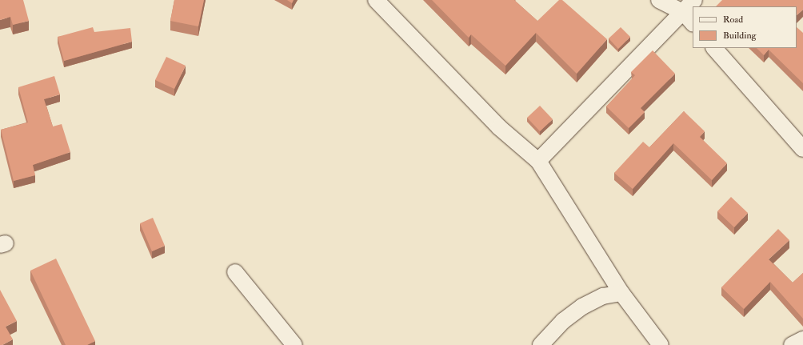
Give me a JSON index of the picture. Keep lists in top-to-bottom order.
{
  "legend": ["Road", "Building"]
}
